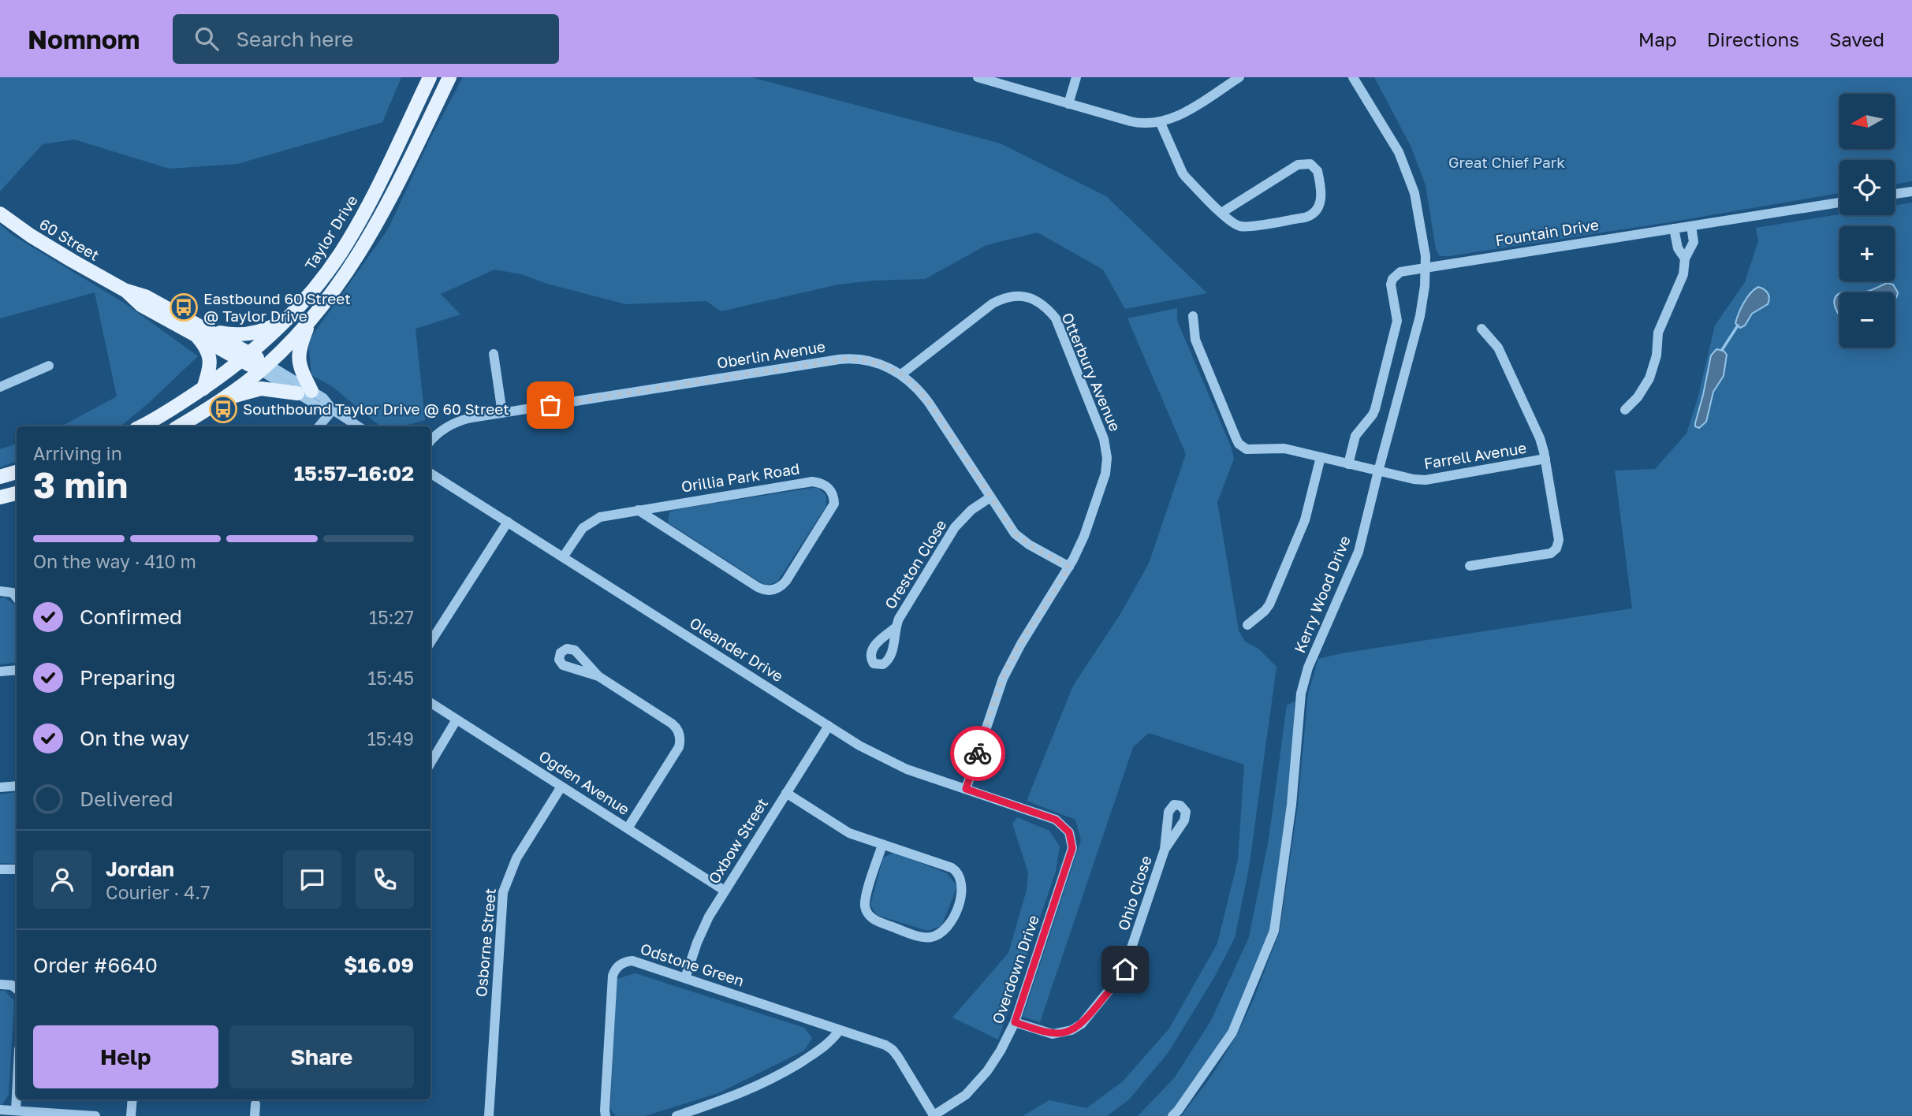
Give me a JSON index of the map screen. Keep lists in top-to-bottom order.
{
  "streets": {
    "main road": ["Taylor Drive", "60 Street"],
    "street": [
      "Fountain Drive",
      "Oberlin Avenue",
      "Otterbury Avenue",
      "Farrell Avenue",
      "Orillia Park Road",
      "Oreston Close",
      "Kerry Wood Drive",
      "Oleander Drive",
      "Ogden Avenue",
      "Oxbow Street",
      "Ohio Close",
      "Osborne Street",
      "Odstone Green",
      "Overdown Drive"
    ]
  },
  "crossings": [
    ["Taylor Drive", "60 Street"],
    ["Fountain Drive", "Farrell Avenue"],
    ["Fountain Drive", "Kerry Wood Drive"],
    ["Oberlin Avenue", "Otterbury Avenue"],
    ["Oberlin Avenue", "Oreston Close"],
    ["Otterbury Avenue", "Oleander Drive"],
    ["Farrell Avenue", "Kerry Wood Drive"],
    ["Orillia Park Road", "Oleander Drive"],
    ["Oleander Drive", "Oxbow Street"],
    ["Oleander Drive", "Overdown Drive"],
    ["Ogden Avenue", "Oxbow Street"],
    ["Ogden Avenue", "Osborne Street"],
    ["Oxbow Street", "Odstone Green"],
    ["Ohio Close", "Overdown Drive"],
    ["Odstone Green", "Overdown Drive"]
  ],
  "parks": ["Great Chief Park"],
  "places": {
    "bus stop": ["Eastbound 60 Street @ Taylor Drive", "Southbound Taylor Drive @ 60 Street"]
  },
  "north": "left",
  "page": {
    "header": "Nomnom",
    "search": "Search here",
    "nav": ["Map", "Directions", "Saved"],
    "map_buttons": ["+", "−"],
    "heading": ["3 min", "Arriving in", "15:57–16:02"],
    "panel": [
      "Jordan",
      "Courier · 4.7",
      "Order #6640",
      "$16.09"
    ],
    "bar": "On the way · 410 m",
    "list": [
      ["Confirmed", "15:27"],
      ["Preparing", "15:45"],
      ["On the way", "15:49"],
      "Delivered"
    ],
    "buttons": ["Help", "Share"]
  }
}
